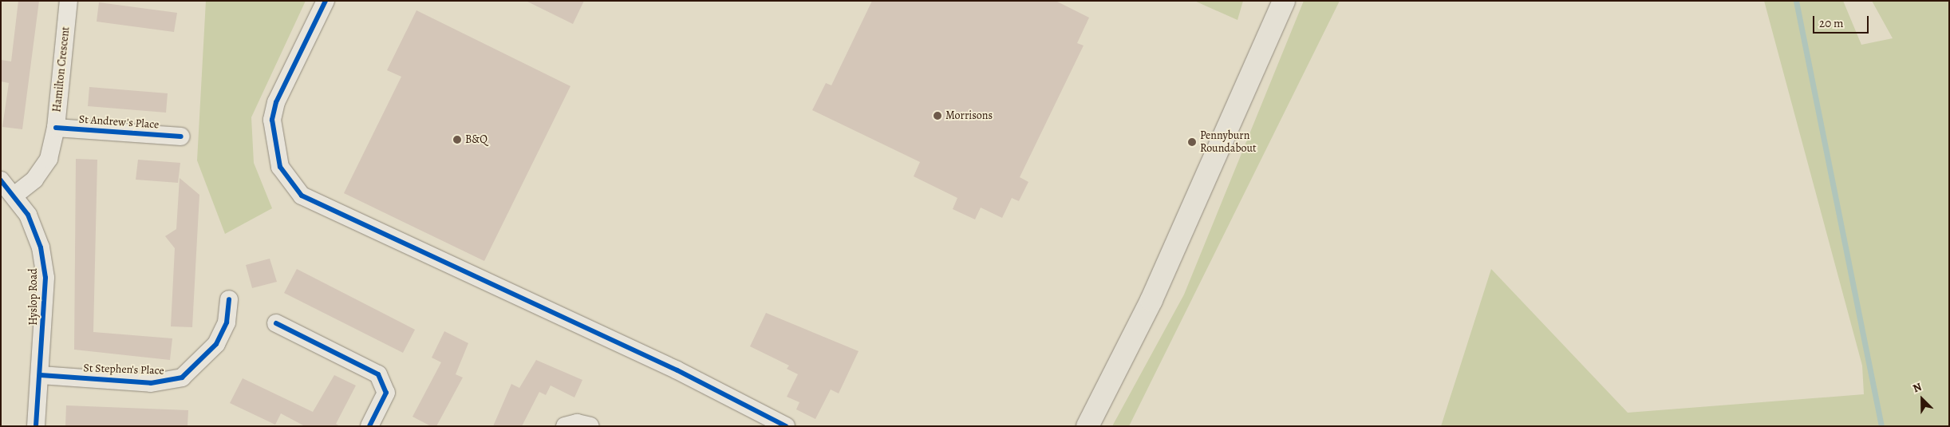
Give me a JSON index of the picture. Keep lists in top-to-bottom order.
{
  "streets": {
    "street": [
      "Hamilton Crescent",
      "St Andrew's Place",
      "Hyslop Road",
      "St Stephen's Place"
    ]
  },
  "crossings": [
    ["Hamilton Crescent", "St Andrew's Place"],
    ["Hamilton Crescent", "Hyslop Road"],
    ["Hyslop Road", "St Stephen's Place"]
  ],
  "places": ["Morrisons", "B&Q", "Pennyburn Roundabout"],
  "scale_bar": "20 m",
  "north": "top left"
}
